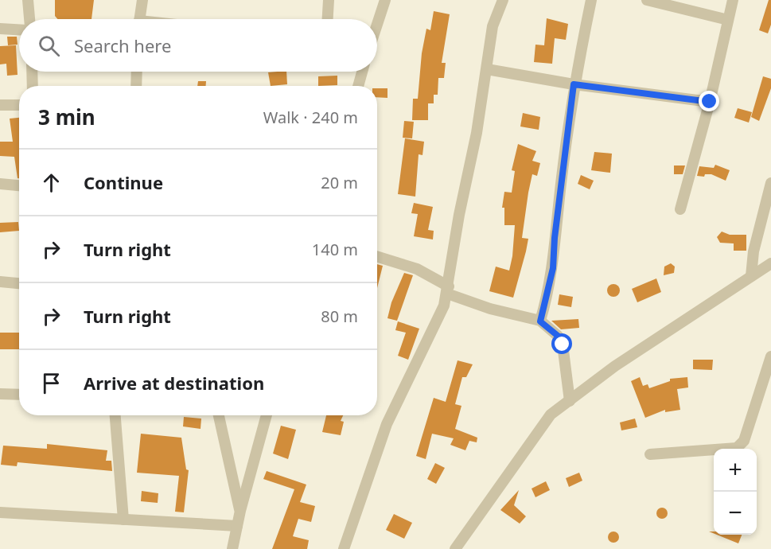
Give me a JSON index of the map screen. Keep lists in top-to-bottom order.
{
  "page": {
    "search": "Search here",
    "heading": ["3 min", "Walk · 240 m"],
    "list": [
      ["Continue", "20 m"],
      ["Turn right", "140 m"],
      ["Turn right", "80 m"],
      "Arrive at destination"
    ],
    "map_buttons": ["+", "−"]
  }
}
